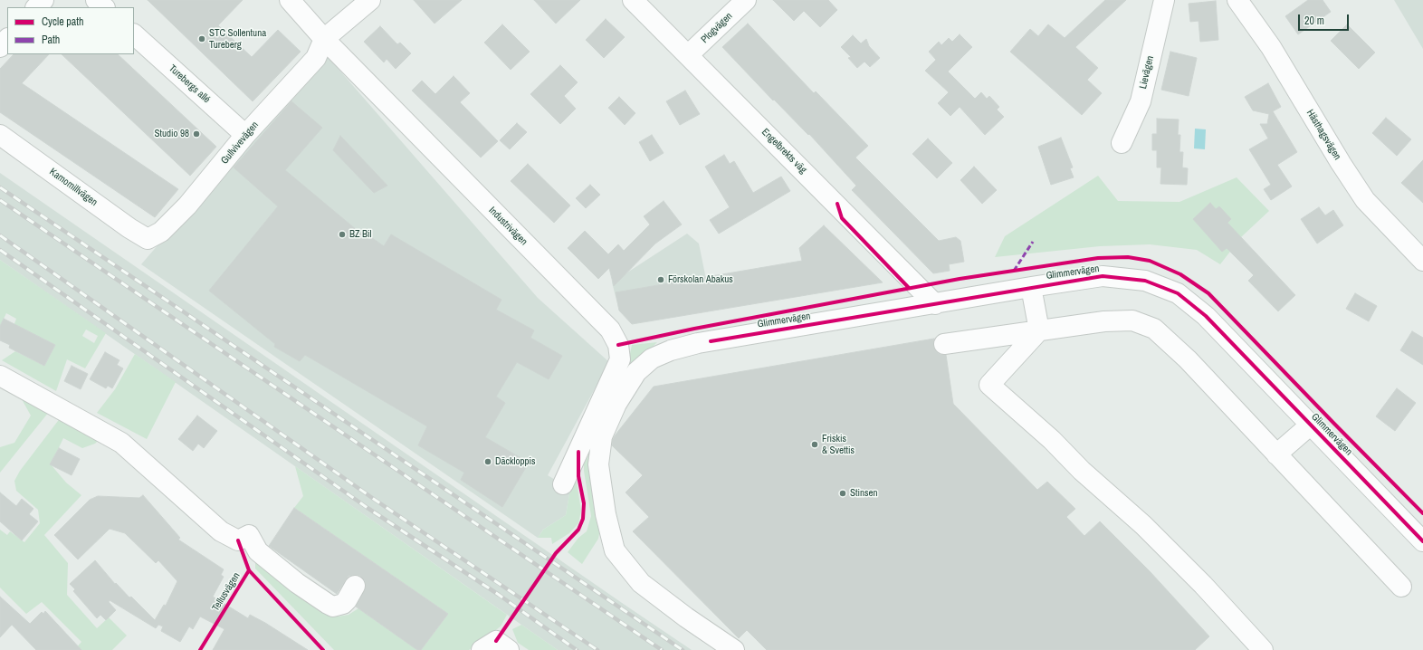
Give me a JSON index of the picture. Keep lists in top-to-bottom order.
{
  "streets": {
    "street": [
      "Plogvägen",
      "Lievägen",
      "Turebergs allé",
      "Hästhagsvägen",
      "Gullvivevägen",
      "Engelbrekts väg",
      "Kamomillvägen",
      "Industrivägen",
      "Glimmervägen"
    ],
    "cycle path": ["Tellusvägen"]
  },
  "crossings": [
    ["Plogvägen", "Engelbrekts väg"],
    ["Turebergs allé", "Gullvivevägen"],
    ["Gullvivevägen", "Kamomillvägen"],
    ["Gullvivevägen", "Industrivägen"],
    ["Engelbrekts väg", "Glimmervägen"]
  ],
  "places": [
    "STC Sollentuna Tureberg",
    "Studio 98",
    "BZ Bil",
    "Förskolan Abakus",
    "Friskis & Svettis",
    "Däckloppis",
    "Stinsen"
  ],
  "legend": ["Cycle path", "Path"],
  "scale_bar": "20 m"
}
